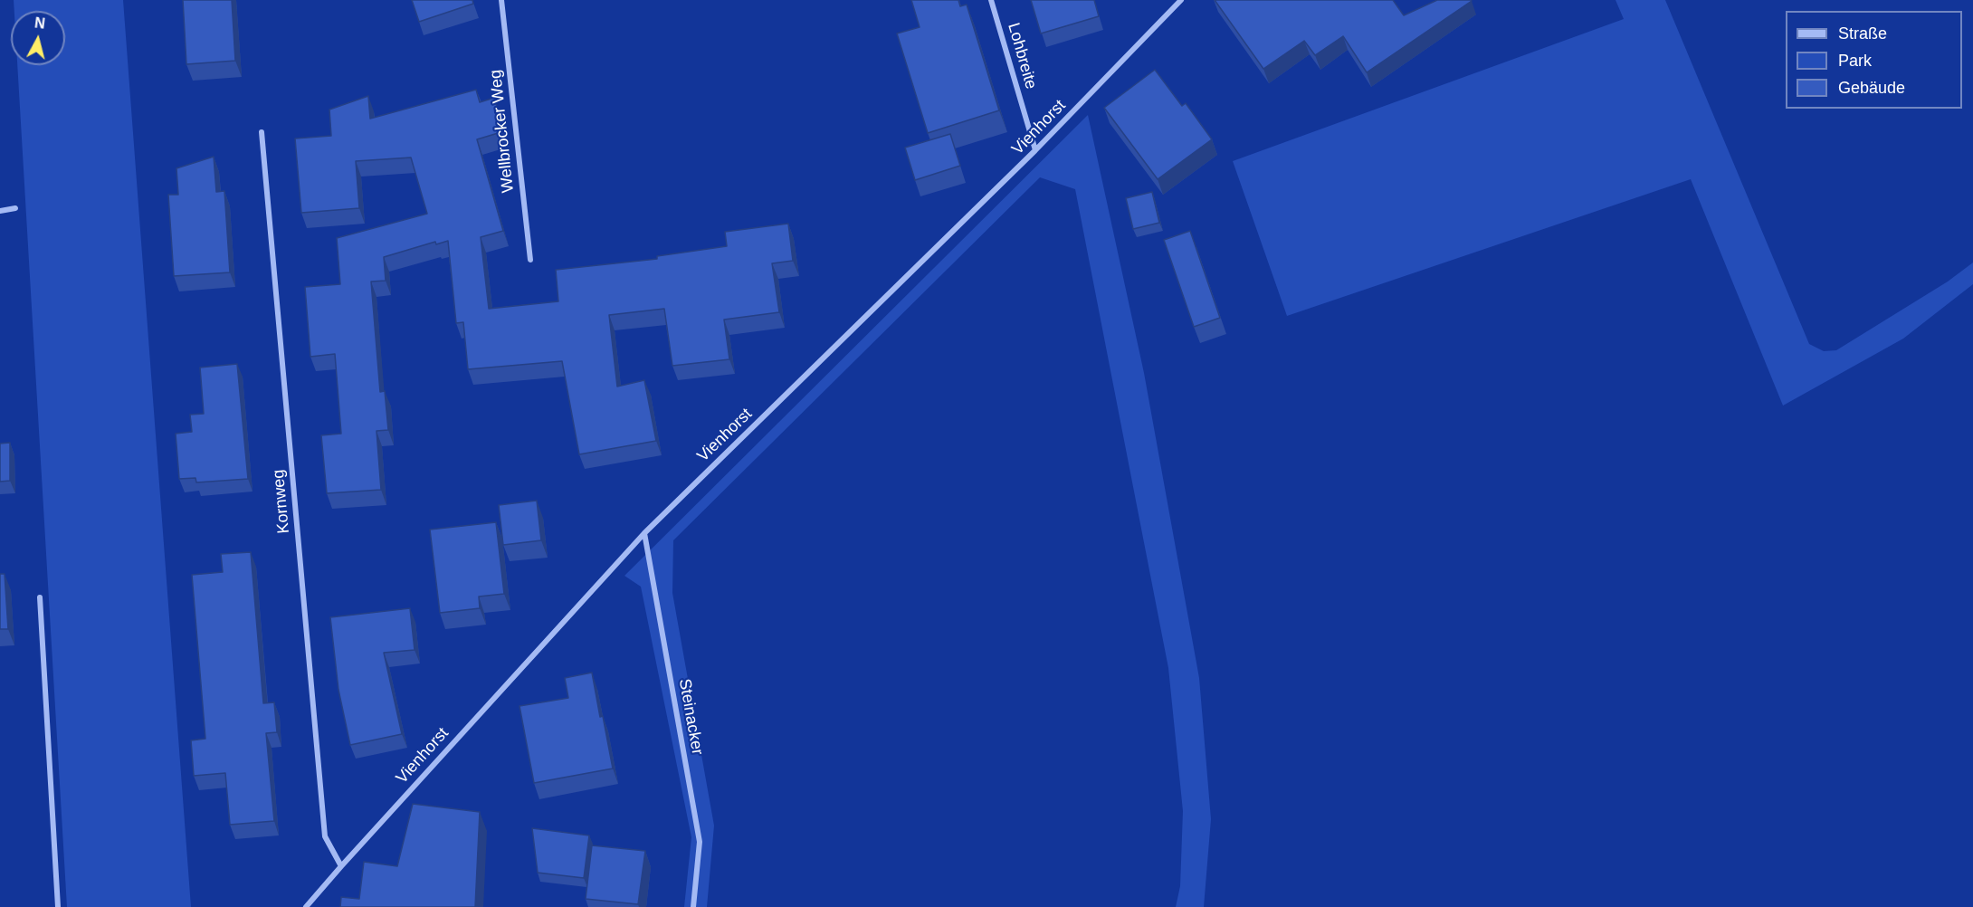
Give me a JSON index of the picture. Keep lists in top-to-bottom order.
{
  "streets": {
    "street": [
      "Lohbreite",
      "Vienhorst",
      "Wellbrocker Weg",
      "Kornweg",
      "Steinacker"
    ]
  },
  "crossings": [
    ["Lohbreite", "Vienhorst"],
    ["Vienhorst", "Kornweg"],
    ["Vienhorst", "Steinacker"]
  ],
  "legend": ["Straße", "Park", "Gebäude"],
  "north": "top"
}
